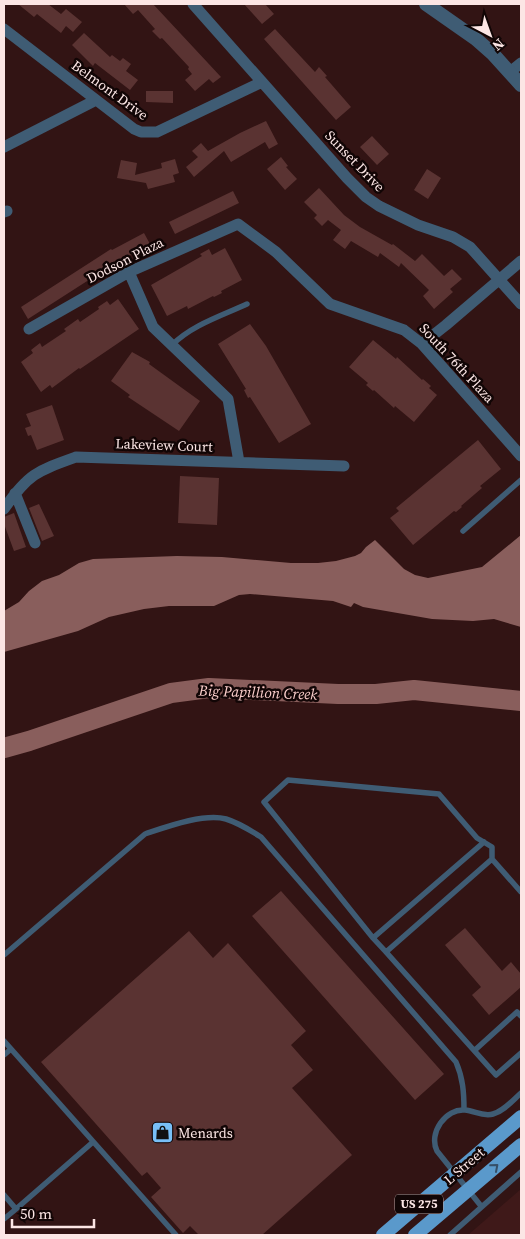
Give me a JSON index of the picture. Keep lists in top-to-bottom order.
{
  "streets": {
    "main road": ["L Street", "US 275"],
    "street": [
      "Belmont Drive",
      "Sunset Drive",
      "Dodson Plaza",
      "South 76th Plaza",
      "Lakeview Court"
    ]
  },
  "crossings": [
    ["Belmont Drive", "Sunset Drive"],
    ["Dodson Plaza", "South 76th Plaza"]
  ],
  "water": ["Big Papillion Creek"],
  "places": {
    "shop": ["Menards"]
  },
  "scale_bar": "50 m",
  "north": "bottom right"
}
